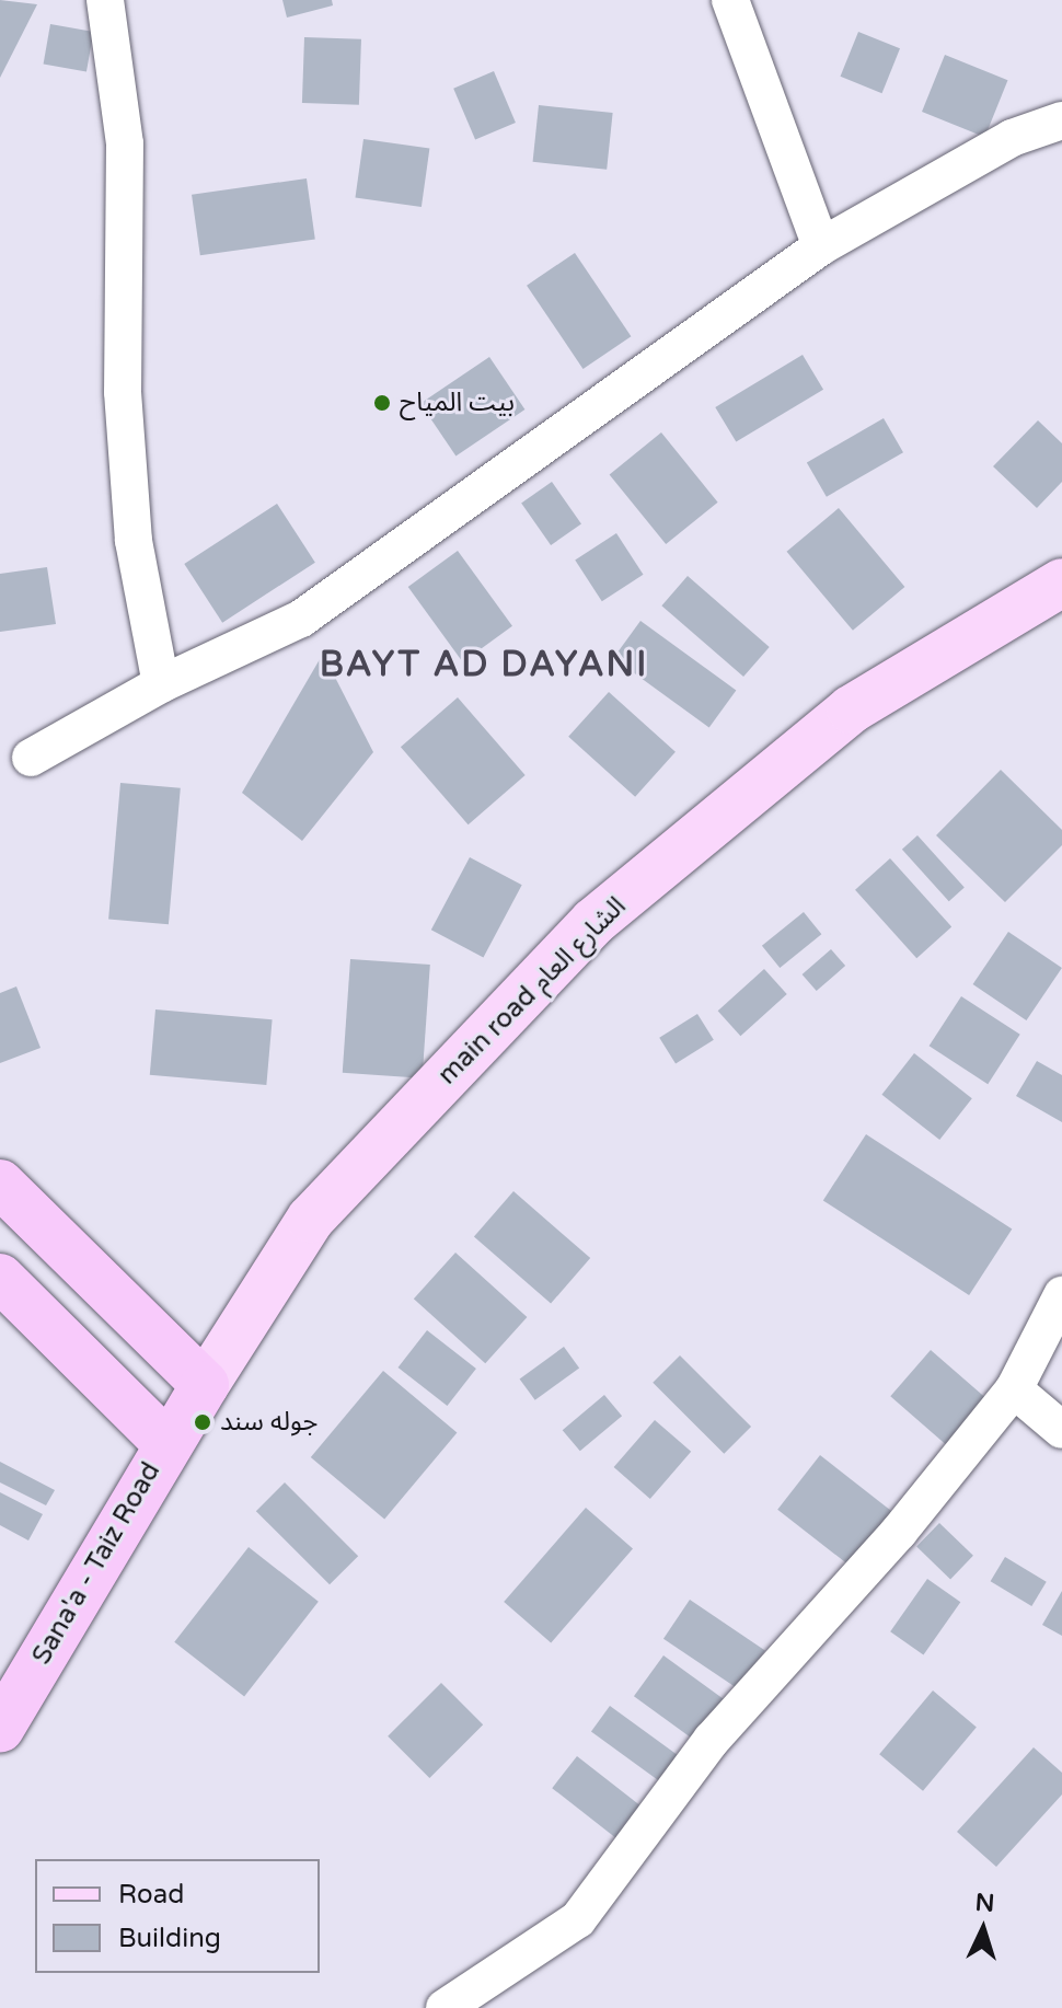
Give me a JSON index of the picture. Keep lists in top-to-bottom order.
{
  "streets": {
    "highway": ["Sana'a - Taiz Road"],
    "main road": ["main road الشارع العام"]
  },
  "crossings": [
    ["main road الشارع العام", "Sana'a - Taiz Road"]
  ],
  "districts": ["BAYT AD DAYANI"],
  "places": ["بيت المياح", "جوله سند"],
  "legend": ["Road", "Building"],
  "north": "top"
}
